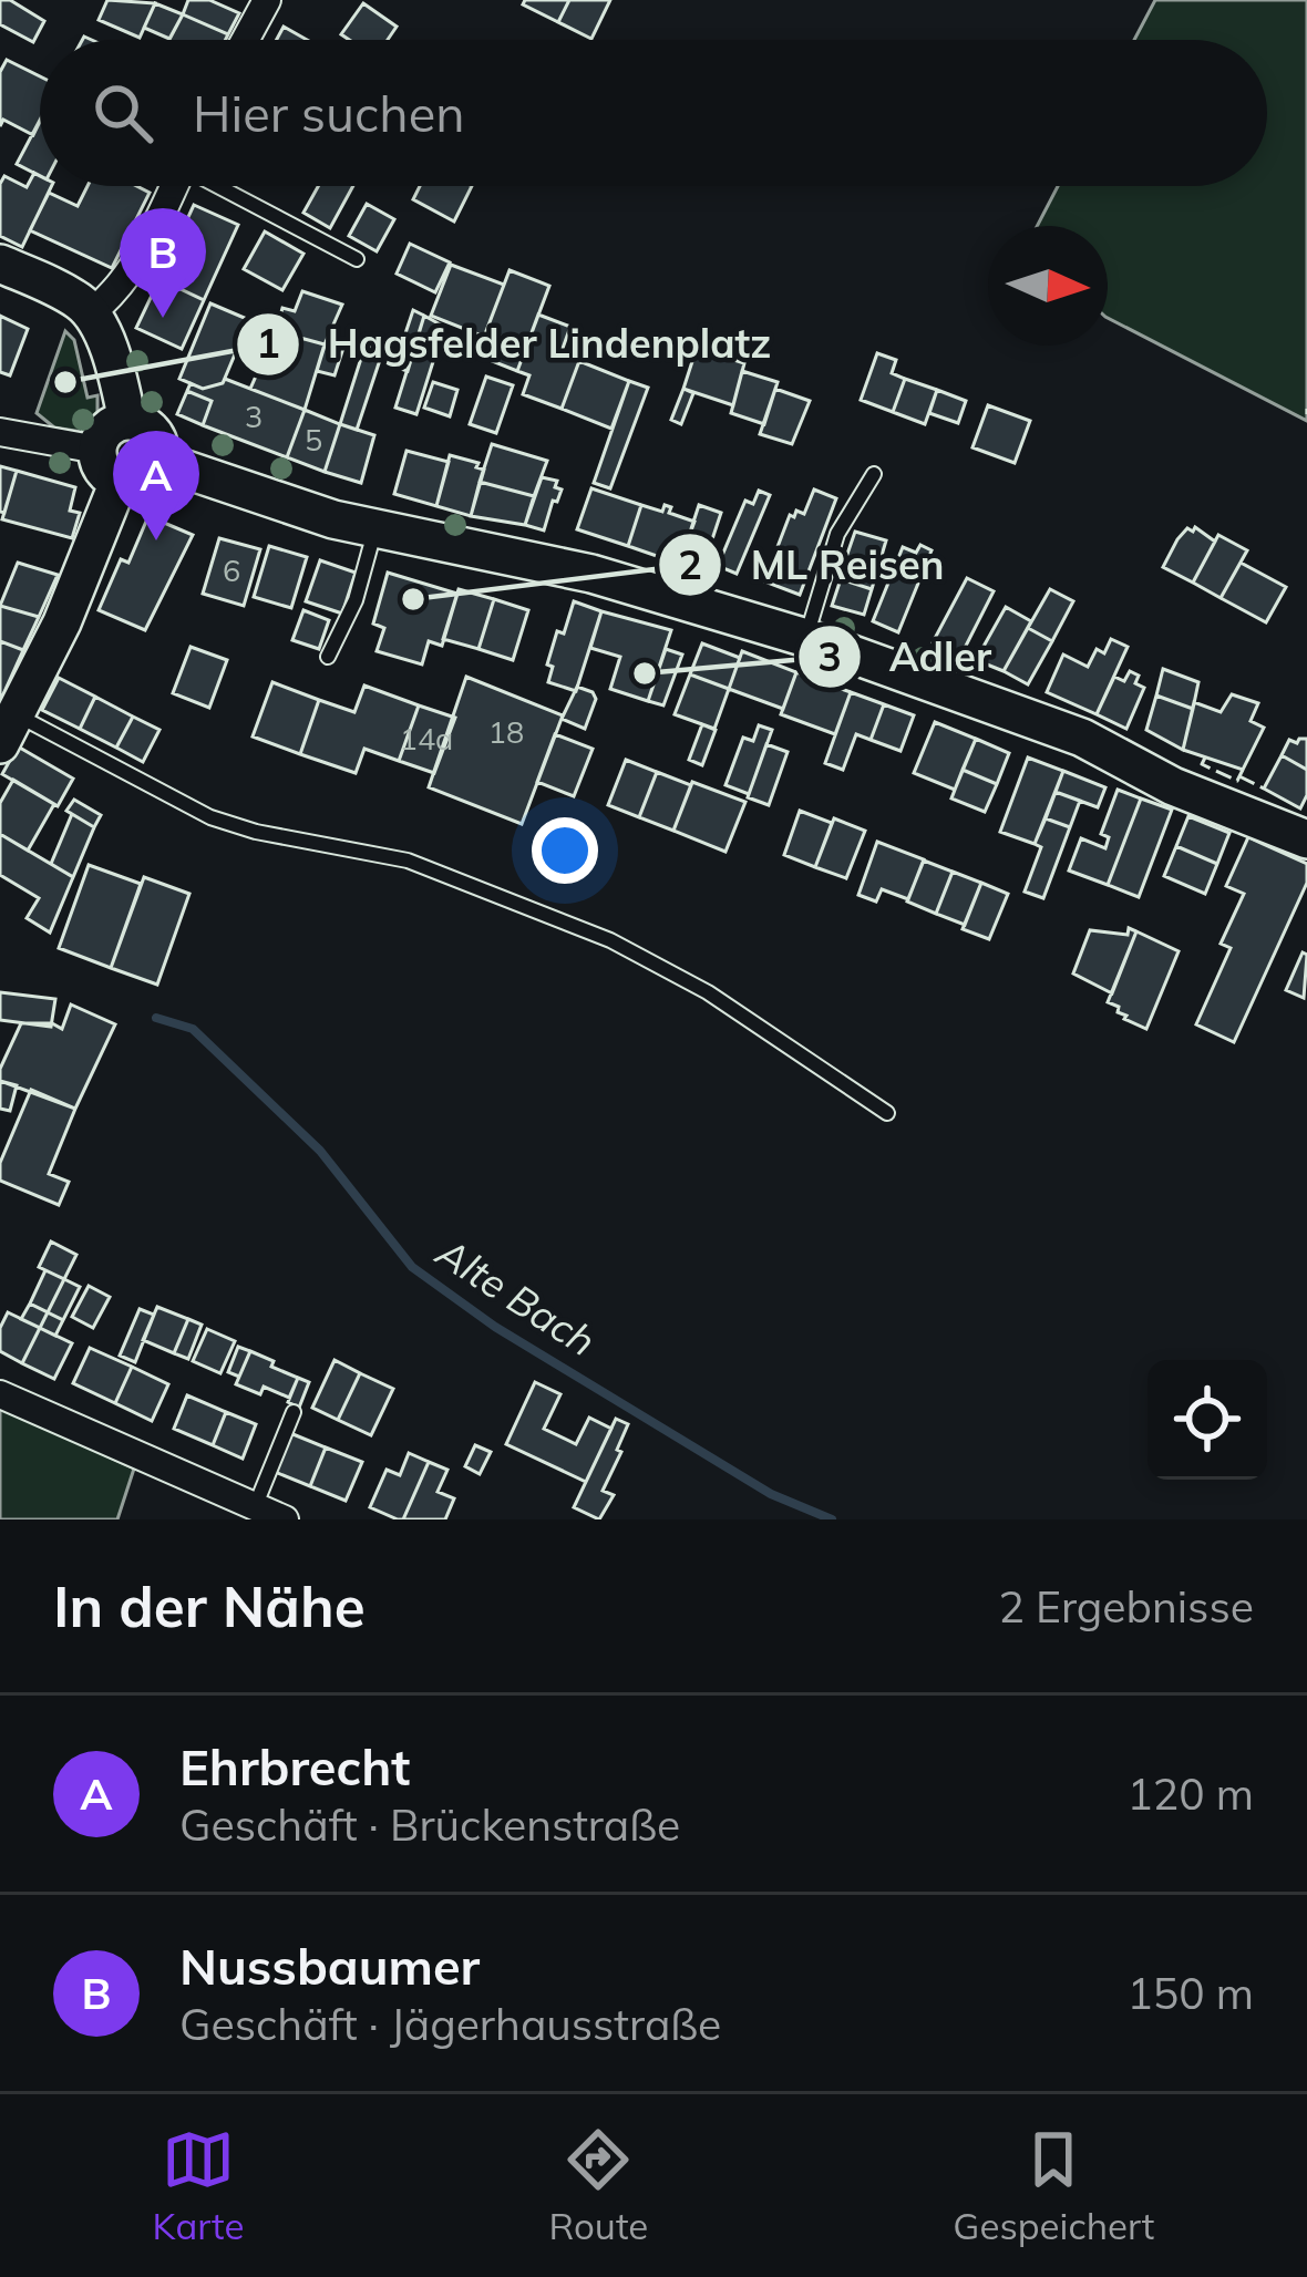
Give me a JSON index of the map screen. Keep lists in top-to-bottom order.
{
  "water": ["Alte Bach"],
  "places": ["Hagsfelder Lindenplatz", "ML Reisen", "Adler"],
  "house_numbers": [
    "3",
    "5",
    "6",
    "18",
    "14a"
  ],
  "north": "right",
  "page": {
    "search": "Hier suchen",
    "pins": ["B", "A"],
    "heading": ["In der Nähe", "2 Ergebnisse"],
    "list": [
      {
        "mark": "A",
        "name": "Ehrbrecht",
        "note": "Geschäft · Brückenstraße",
        "value": "120 m"
      },
      {
        "mark": "B",
        "name": "Nussbaumer",
        "note": "Geschäft · Jägerhausstraße",
        "value": "150 m"
      }
    ],
    "nav": ["Karte", "Route", "Gespeichert"]
  }
}
